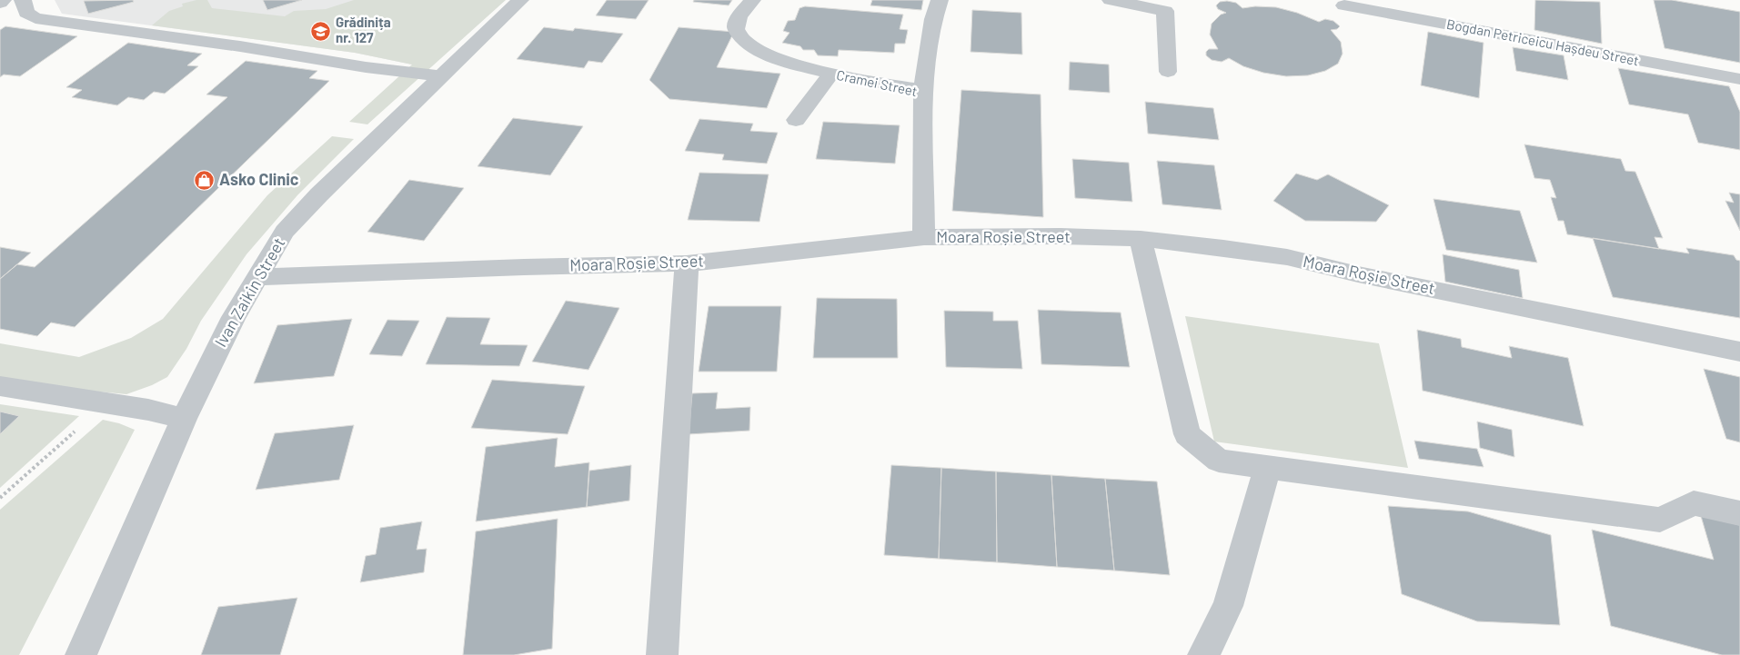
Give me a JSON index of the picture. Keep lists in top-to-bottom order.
{
  "streets": {
    "street": [
      "Bogdan Petriceicu Hașdeu Street",
      "Cramei Street",
      "Moara Roșie Street",
      "Ivan Zaikin Street"
    ]
  },
  "crossings": [
    ["Cramei Street", "Moara Roșie Street"],
    ["Moara Roșie Street", "Ivan Zaikin Street"]
  ],
  "places": {
    "school or university": ["Grădinița nr. 127"],
    "shop": ["Asko Clinic"]
  }
}
